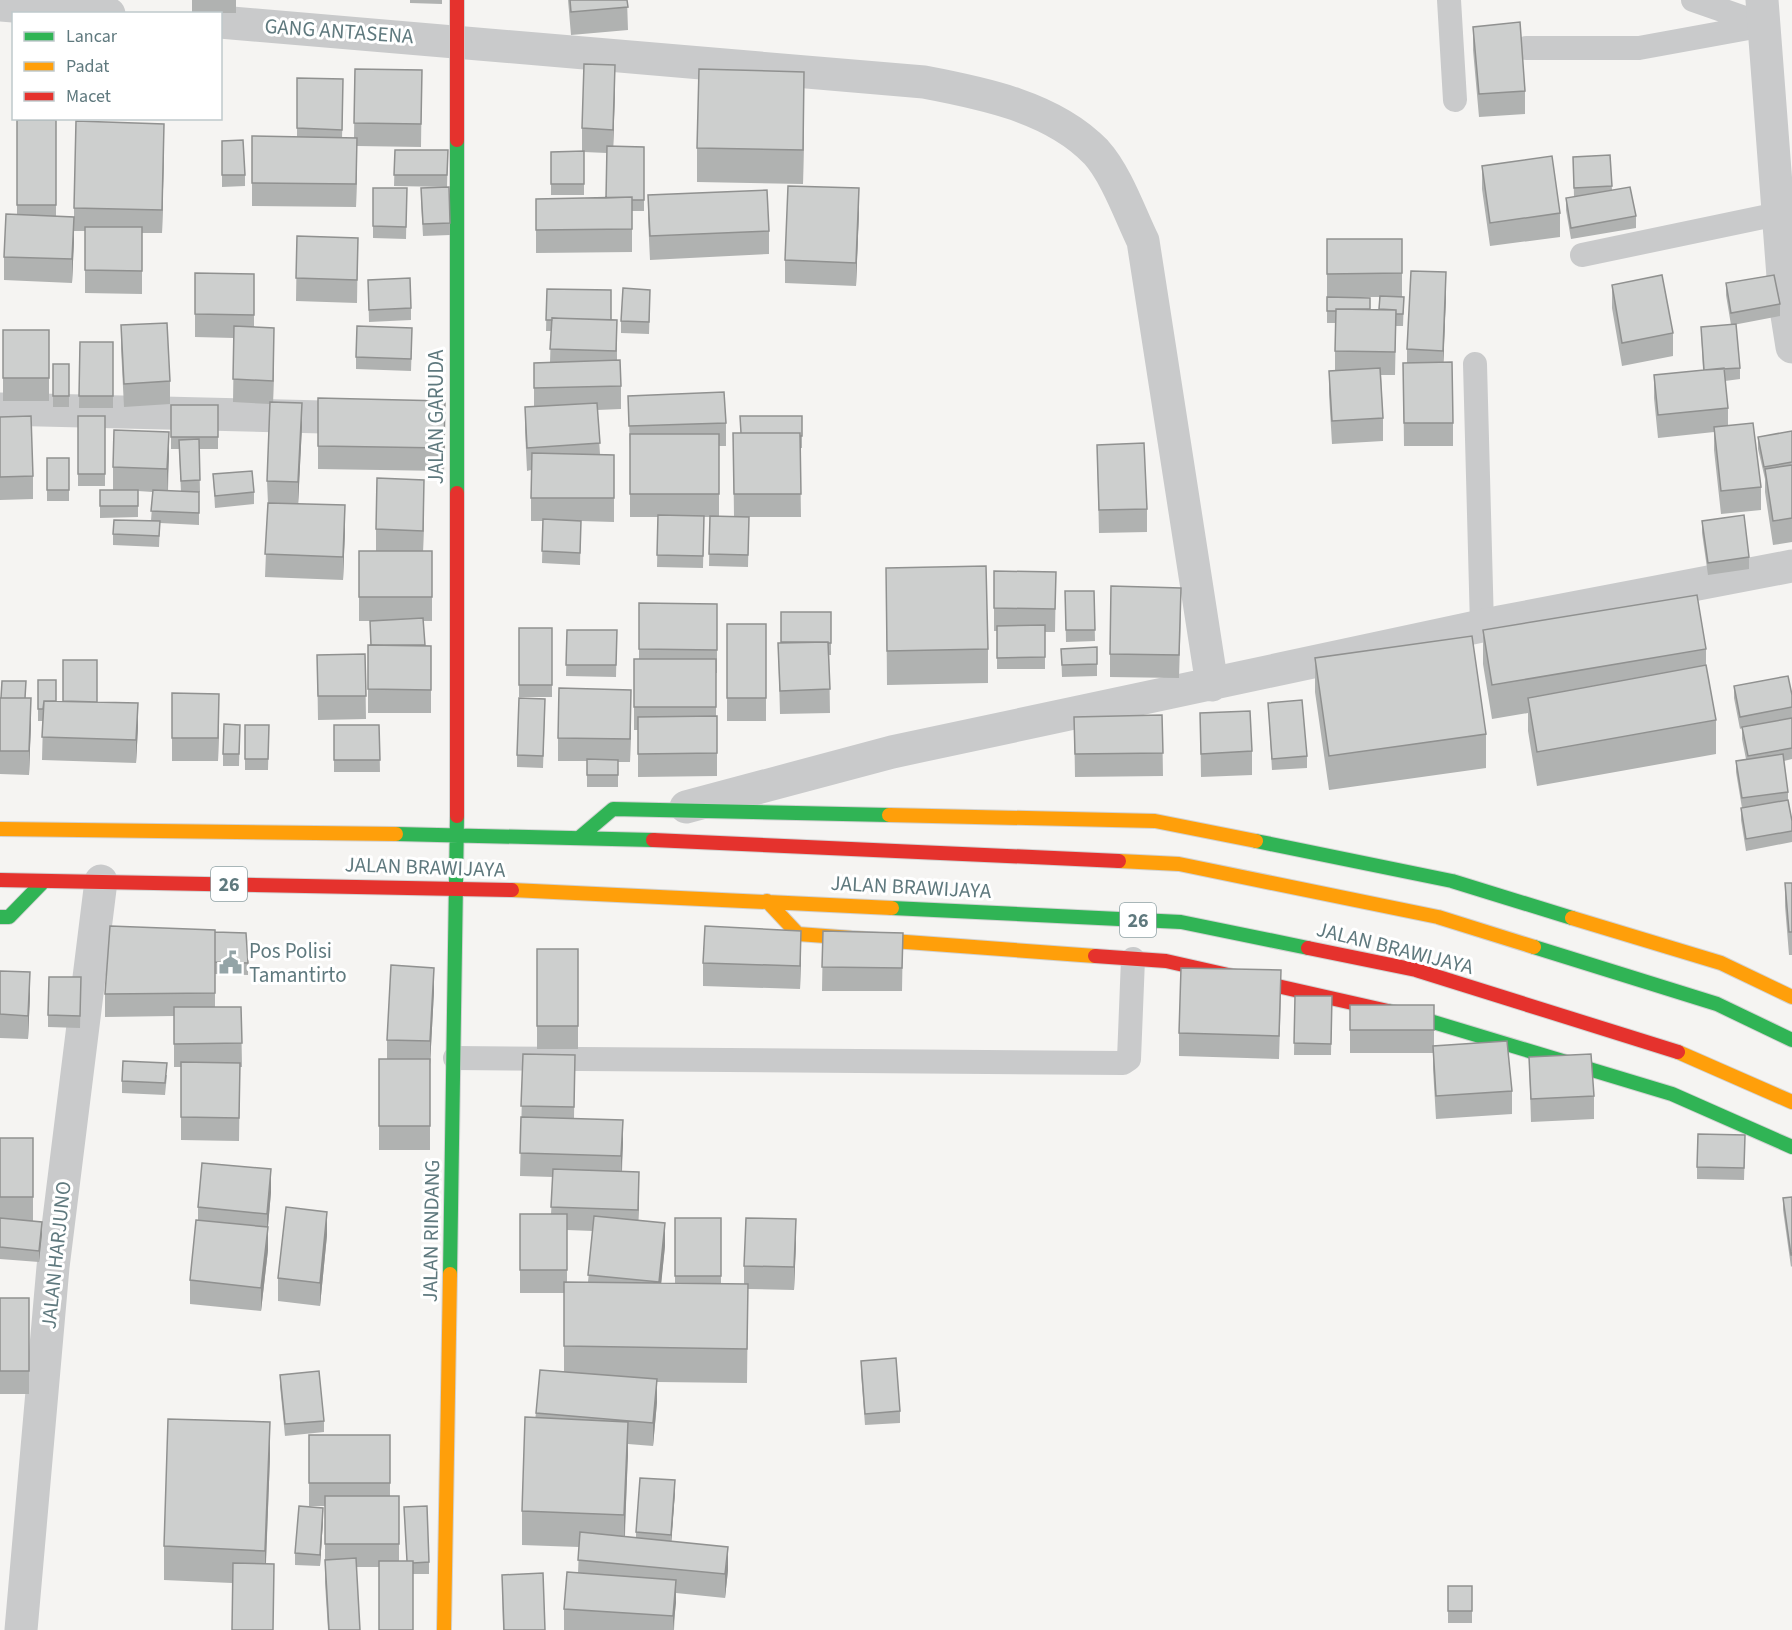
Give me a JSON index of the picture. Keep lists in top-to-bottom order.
{
  "streets": {
    "main road": [
      "JALAN GARUDA",
      "JALAN BRAWIJAYA",
      "26",
      "JALAN RINDANG"
    ],
    "street": ["GANG ANTASENA", "JALAN HARJUNO"]
  },
  "crossings": [
    ["GANG ANTASENA", "JALAN GARUDA"],
    ["JALAN GARUDA", "JALAN BRAWIJAYA"],
    ["JALAN GARUDA", "JALAN RINDANG"],
    ["JALAN BRAWIJAYA", "JALAN RINDANG"],
    ["JALAN BRAWIJAYA", "JALAN HARJUNO"]
  ],
  "places": {
    "public building": ["Pos Polisi Tamantirto"]
  },
  "legend": ["Lancar", "Padat", "Macet"]
}
